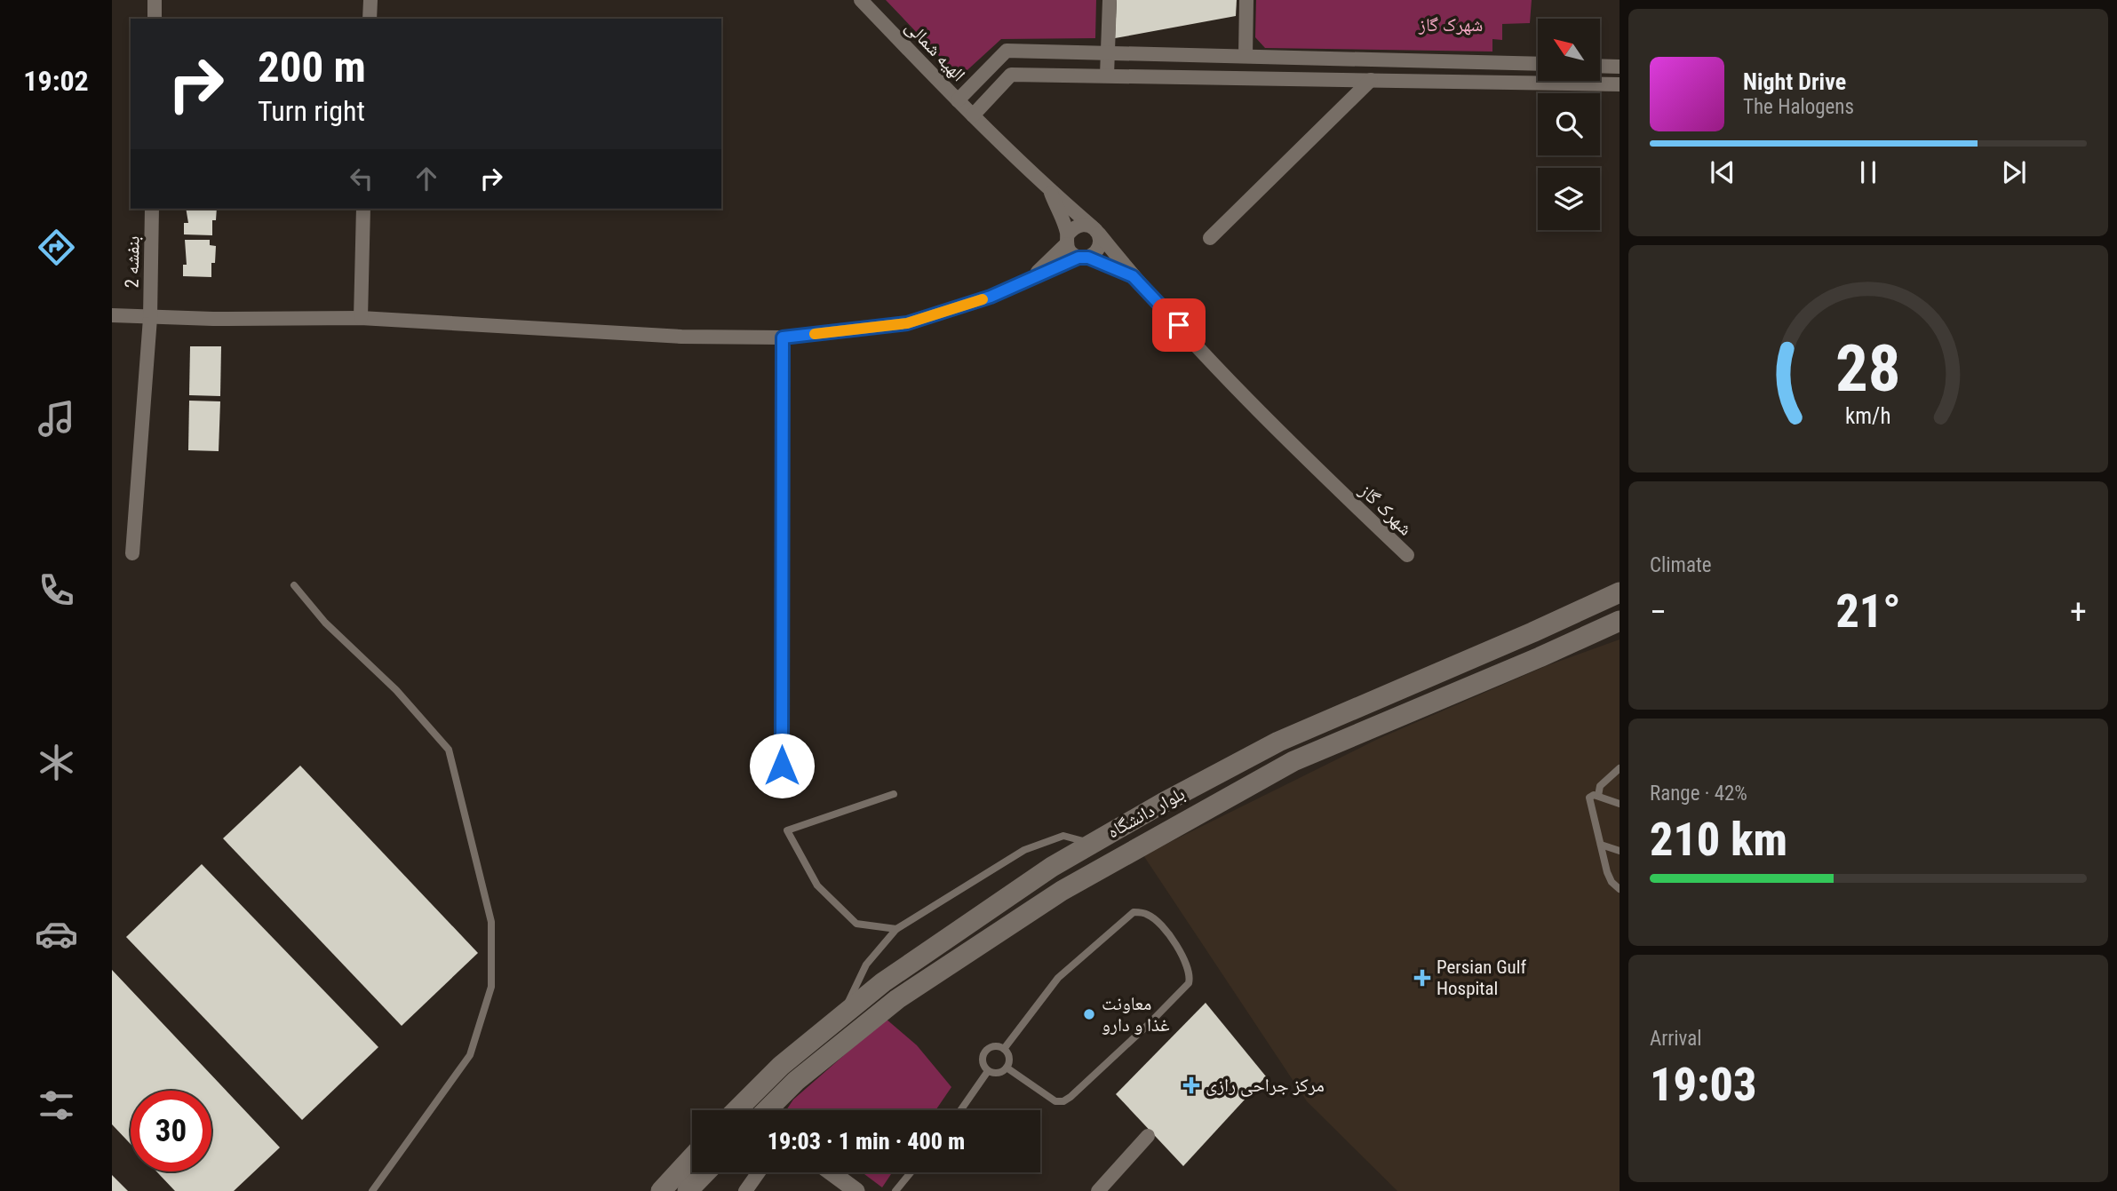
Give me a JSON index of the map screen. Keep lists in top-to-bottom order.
{
  "streets": {
    "main road": ["بلوار دانشگاه"],
    "street": ["الهیه شمالی", "بنفشه 2", "شهرک گاز"]
  },
  "crossings": [
    ["الهیه شمالی", "شهرک گاز"]
  ],
  "parks": ["شهرک گاز"],
  "places": {
    "health": ["Persian Gulf Hospital", "مرکز جراحی رازی"],
    "other": ["معاونت غذا و دارو"]
  },
  "north": "top left",
  "page": {
    "tabs": "19:02",
    "turn": ["200 m", "Turn right"],
    "song": ["Night Drive", "The Halogens"],
    "tile": [
      "Climate",
      ["Range · 42%", "210 km"],
      ["Arrival", "19:03"]
    ],
    "heat": ["−", "21°", "+"],
    "limit": "30",
    "trip": "19:03 · 1 min · 400 m",
    "gauge": ["28", "km/h"]
  }
}
